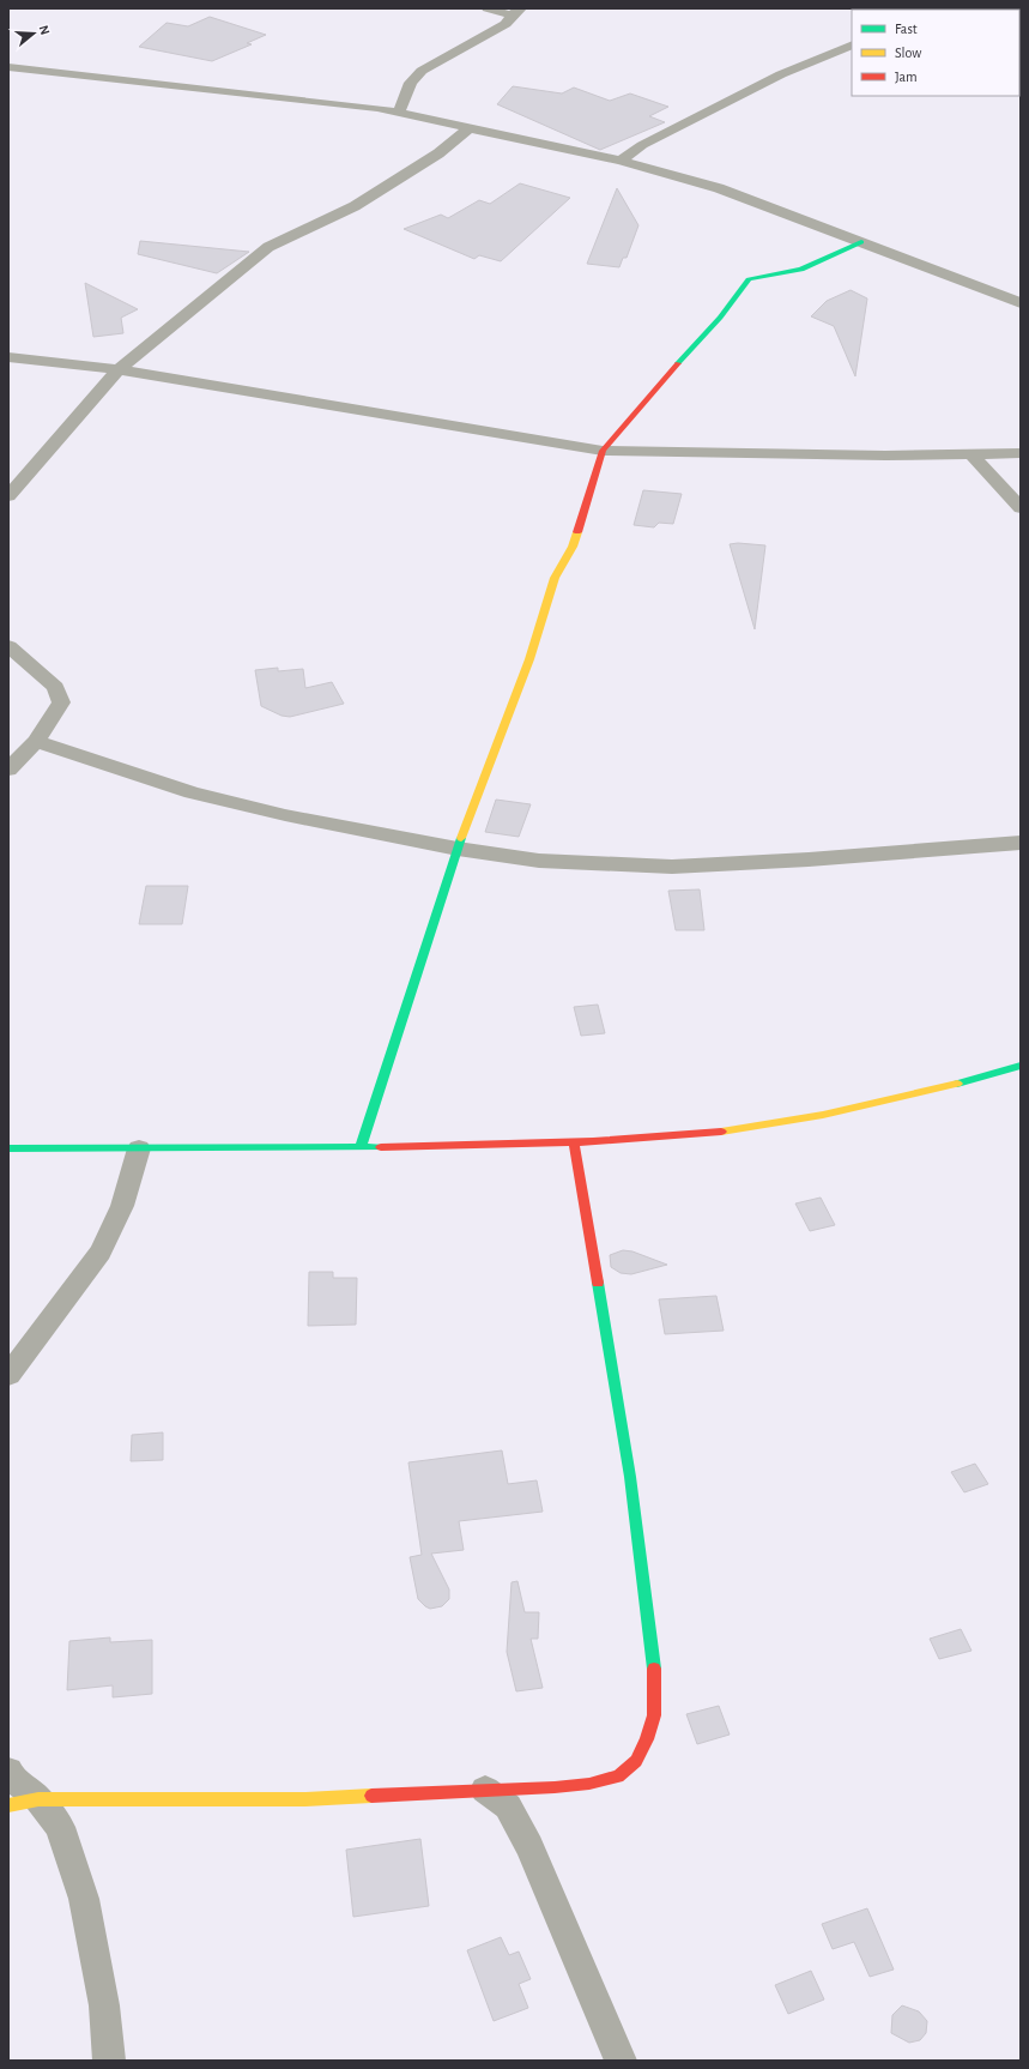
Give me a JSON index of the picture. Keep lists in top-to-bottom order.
{
  "legend": ["Fast", "Slow", "Jam"],
  "north": "right"
}
